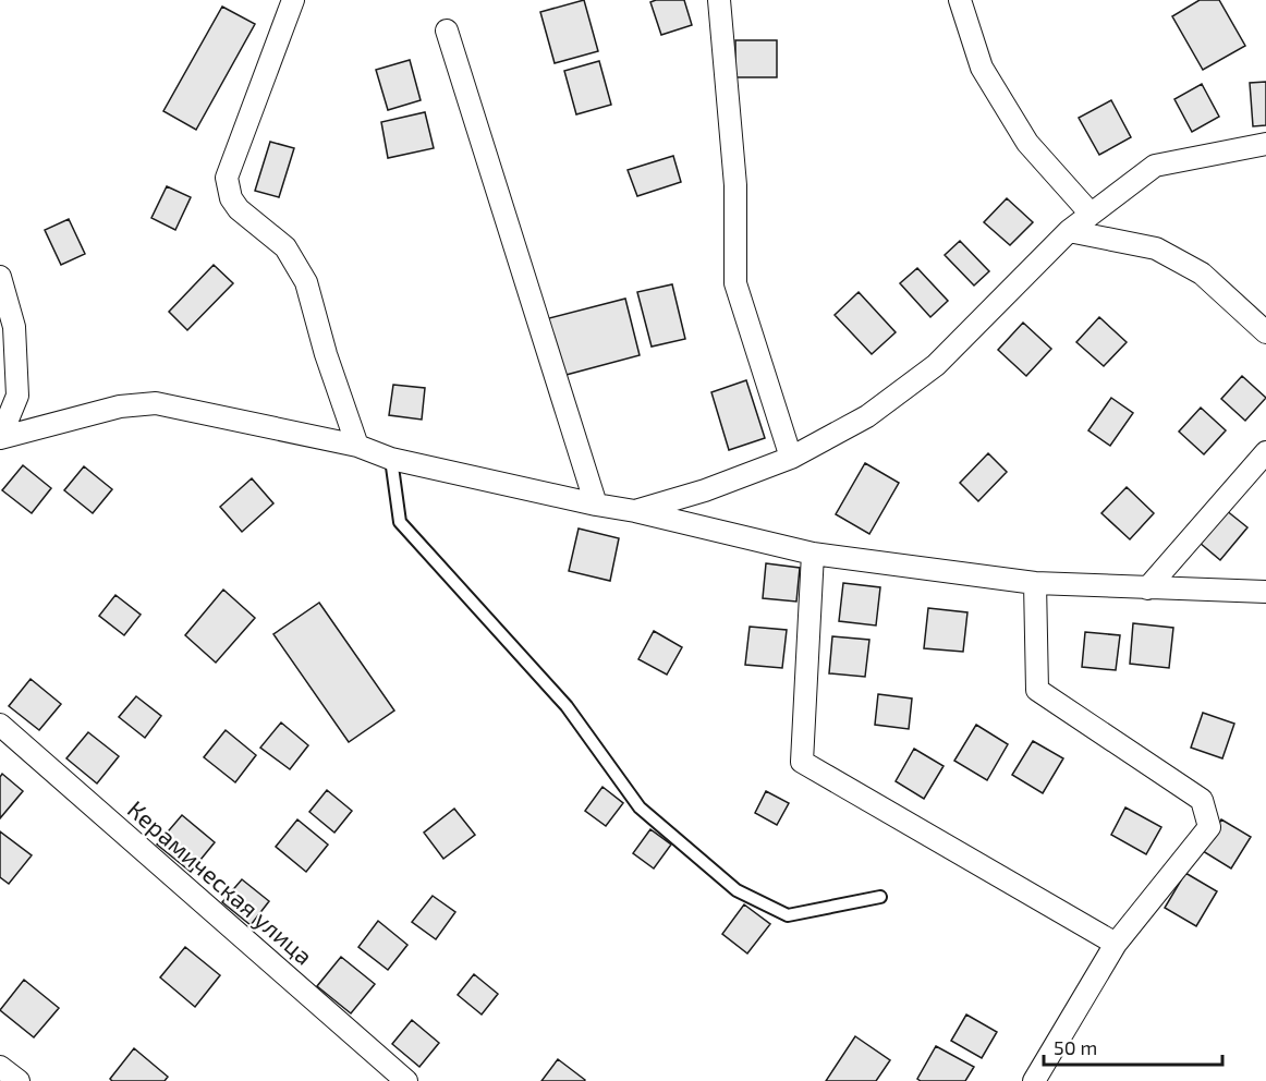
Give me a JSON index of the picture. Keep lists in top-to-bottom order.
{
  "streets": {
    "street": ["Керамическая улица"]
  },
  "scale_bar": "50 m"
}
